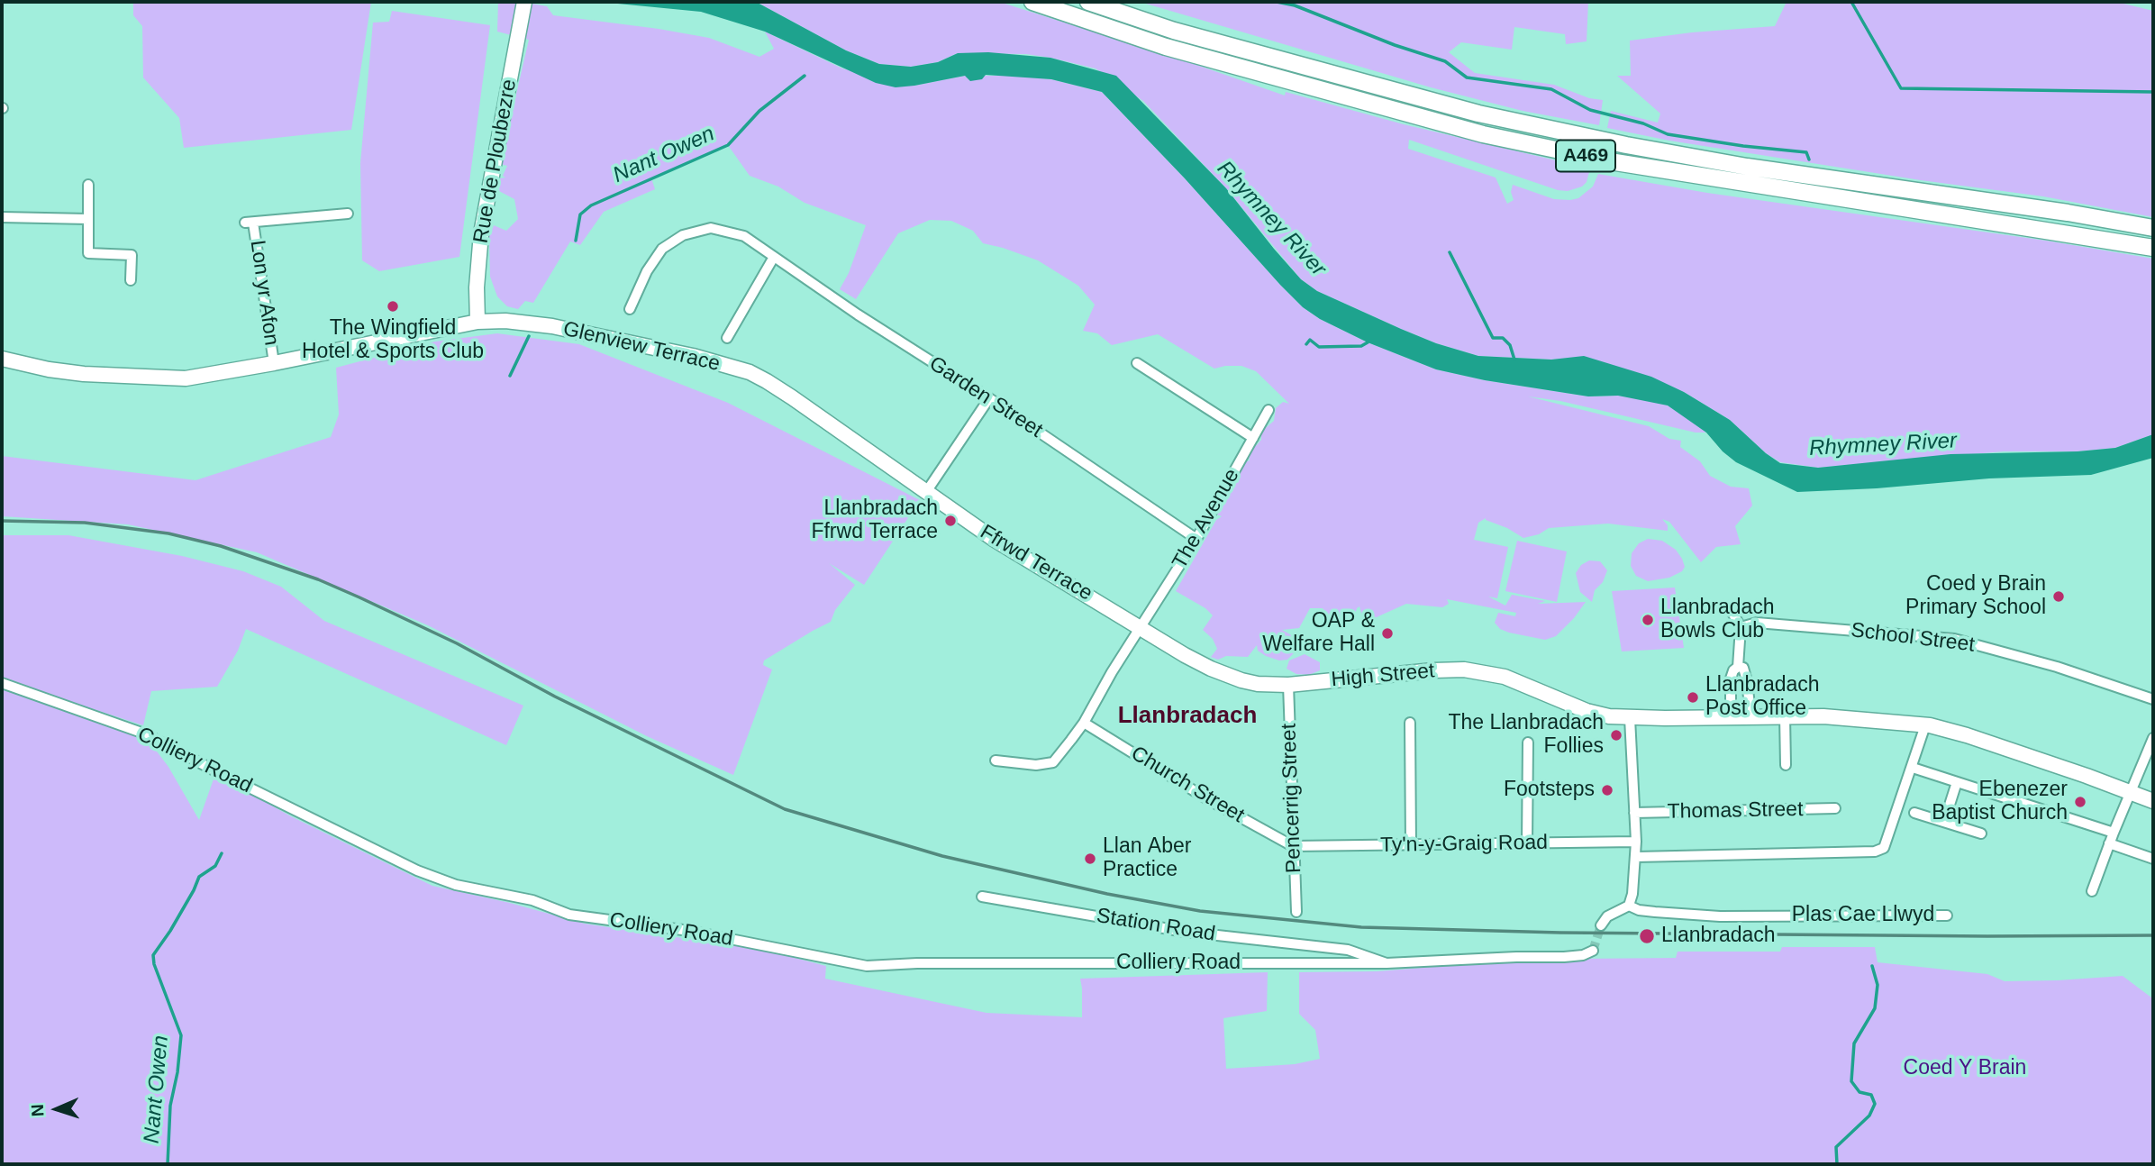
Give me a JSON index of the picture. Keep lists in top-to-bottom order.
{
  "streets": {
    "main road": ["A469"],
    "street": [
      "Rue de Ploubezre",
      "Lon yr Afon",
      "Glenview Terrace",
      "Garden Street",
      "The Avenue",
      "Ffrwd Terrace",
      "School Street",
      "High Street",
      "Colliery Road",
      "Church Street",
      "Pencerrig Street",
      "Thomas Street",
      "Ty'n-y-Graig Road",
      "Plas Cae Llwyd",
      "Station Road"
    ]
  },
  "crossings": [
    ["Rue de Ploubezre", "Glenview Terrace"],
    ["Lon yr Afon", "Glenview Terrace"],
    ["Glenview Terrace", "Ffrwd Terrace"],
    ["Garden Street", "The Avenue"],
    ["The Avenue", "Ffrwd Terrace"],
    ["The Avenue", "High Street"],
    ["The Avenue", "Church Street"],
    ["Ffrwd Terrace", "High Street"],
    ["High Street", "Pencerrig Street"],
    ["Colliery Road", "Station Road"],
    ["Church Street", "Pencerrig Street"],
    ["Church Street", "Ty'n-y-Graig Road"],
    ["Pencerrig Street", "Ty'n-y-Graig Road"]
  ],
  "districts": ["Llanbradach"],
  "water": ["Nant Owen", "Rhymney River"],
  "parks": ["Coed Y Brain"],
  "places": [
    "The Wingfield Hotel & Sports Club",
    "Llanbradach Ffrwd Terrace",
    "Coed y Brain Primary School",
    "Llanbradach Bowls Club",
    "OAP & Welfare Hall",
    "Llanbradach Post Office",
    "The Llanbradach Follies",
    "Footsteps",
    "Ebenezer Baptist Church",
    "Llan Aber Practice",
    "Llanbradach"
  ],
  "north": "left"
}
